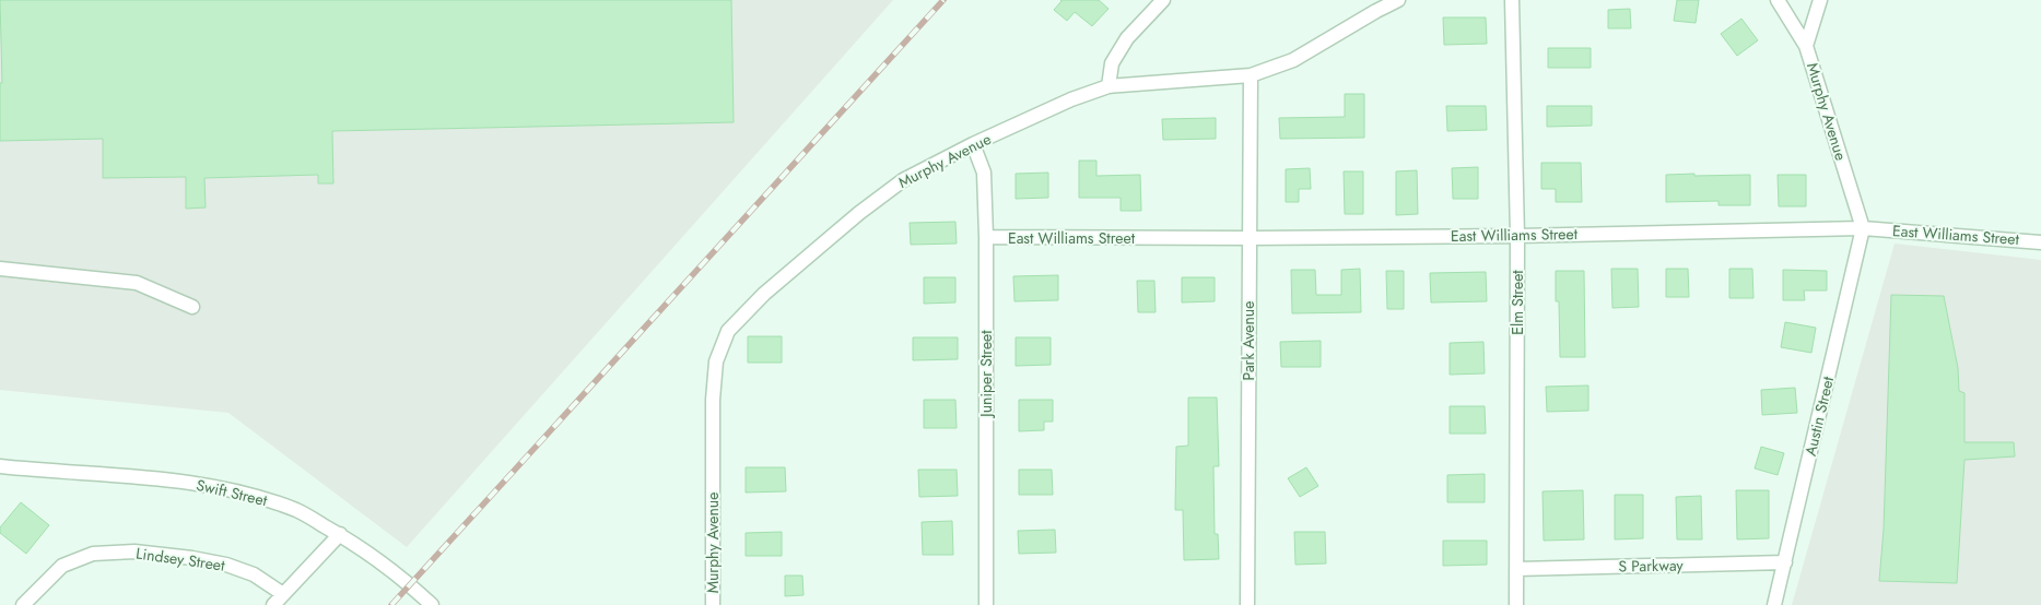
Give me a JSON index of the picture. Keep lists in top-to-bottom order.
{
  "streets": {
    "street": [
      "Murphy Avenue",
      "East Williams Street",
      "Elm Street",
      "Park Avenue",
      "Juniper Street",
      "Austin Street",
      "Swift Street",
      "Lindsey Street",
      "S Parkway"
    ]
  },
  "crossings": [
    ["Murphy Avenue", "East Williams Street"],
    ["Murphy Avenue", "Park Avenue"],
    ["Murphy Avenue", "Juniper Street"],
    ["Murphy Avenue", "Austin Street"],
    ["East Williams Street", "Elm Street"],
    ["East Williams Street", "Park Avenue"],
    ["East Williams Street", "Juniper Street"],
    ["East Williams Street", "Austin Street"],
    ["Elm Street", "S Parkway"],
    ["Austin Street", "S Parkway"]
  ]
}
